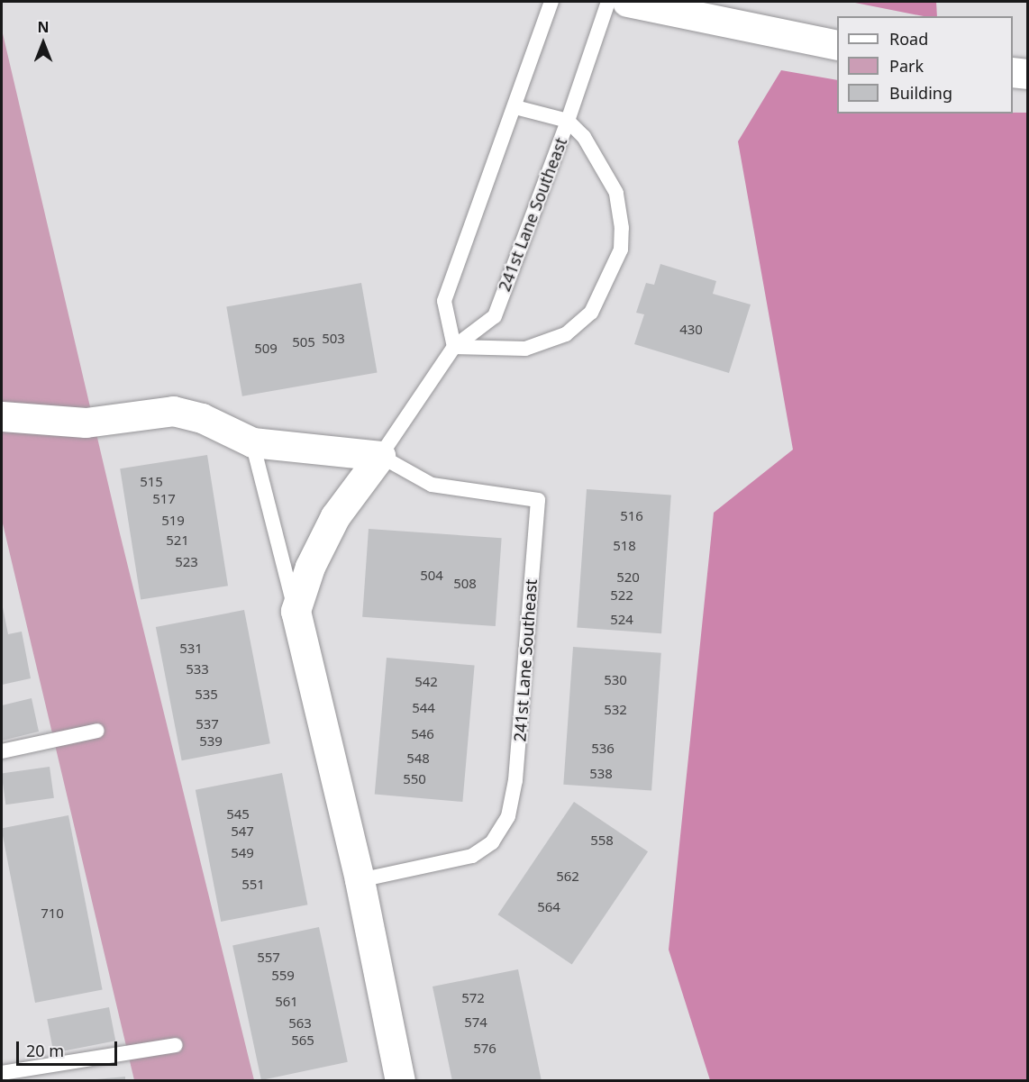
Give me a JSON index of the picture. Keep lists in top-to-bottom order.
{
  "streets": {
    "street": ["241st Lane Southeast"]
  },
  "house_numbers": [
    "430",
    "503",
    "505",
    "509",
    "515",
    "517",
    "516",
    "519",
    "521",
    "518",
    "523",
    "504",
    "520",
    "508",
    "522",
    "524",
    "531",
    "533",
    "530",
    "542",
    "535",
    "544",
    "532",
    "537",
    "546",
    "539",
    "536",
    "548",
    "538",
    "550",
    "545",
    "547",
    "558",
    "549",
    "562",
    "551",
    "564",
    "710",
    "557",
    "559",
    "572",
    "561",
    "574",
    "563",
    "565",
    "576"
  ],
  "legend": ["Road", "Park", "Building"],
  "scale_bar": "20 m",
  "north": "top"
}
